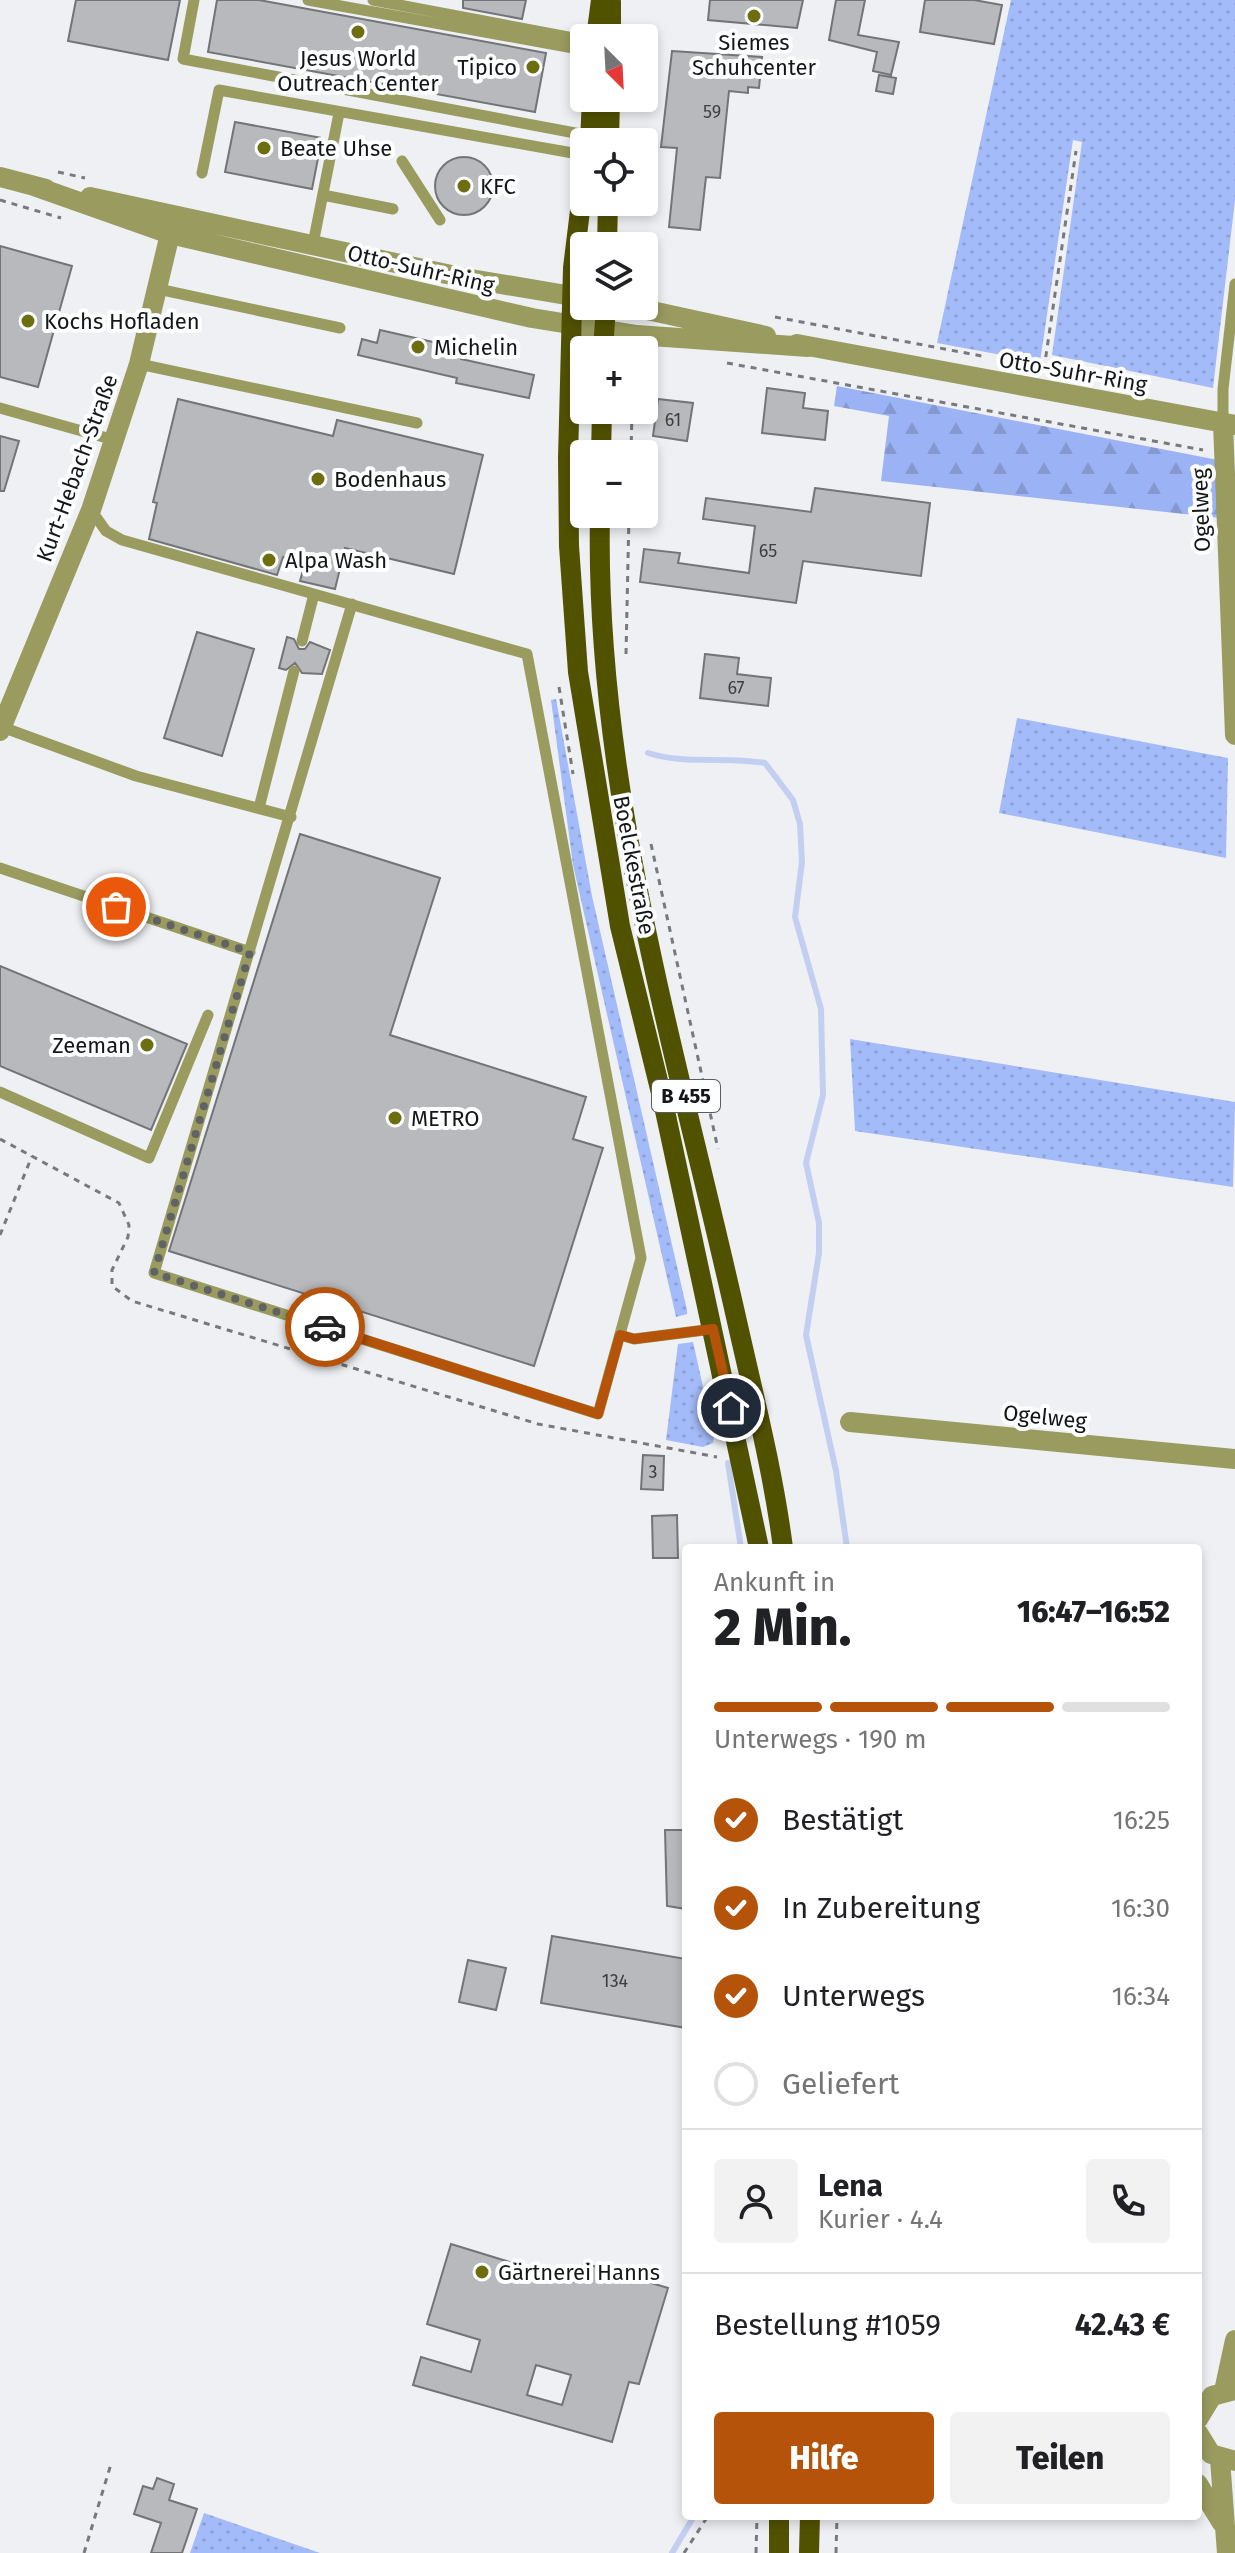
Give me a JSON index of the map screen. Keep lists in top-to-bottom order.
{
  "streets": {
    "main road": ["Boelckestraße", "B 455"],
    "street": ["Otto-Suhr-Ring", "Kurt-Hebach-Straße", "Ogelweg"]
  },
  "crossings": [
    ["Otto-Suhr-Ring", "Kurt-Hebach-Straße"],
    ["Otto-Suhr-Ring", "Ogelweg"],
    ["Otto-Suhr-Ring", "Boelckestraße"]
  ],
  "places": [
    "Siemes Schuhcenter",
    "Jesus World Outreach Center",
    "Tipico",
    "Beate Uhse",
    "KFC",
    "Kochs Hofladen",
    "Michelin",
    "Bodenhaus",
    "Alpa Wash",
    "Zeeman",
    "METRO",
    "Gärtnerei Hanns"
  ],
  "house_numbers": [
    "59",
    "61",
    "65",
    "67",
    "3",
    "134"
  ],
  "north": "bottom right",
  "page": {
    "map_buttons": ["+", "−"],
    "heading": ["2 Min.", "Ankunft in", "16:47–16:52"],
    "panel": [
      "Lena",
      "Kurier · 4.4",
      "Bestellung #1059",
      "42.43 €"
    ],
    "bar": "Unterwegs · 190 m",
    "list": [
      ["Bestätigt", "16:25"],
      ["In Zubereitung", "16:30"],
      ["Unterwegs", "16:34"],
      "Geliefert"
    ],
    "buttons": ["Hilfe", "Teilen"]
  }
}
